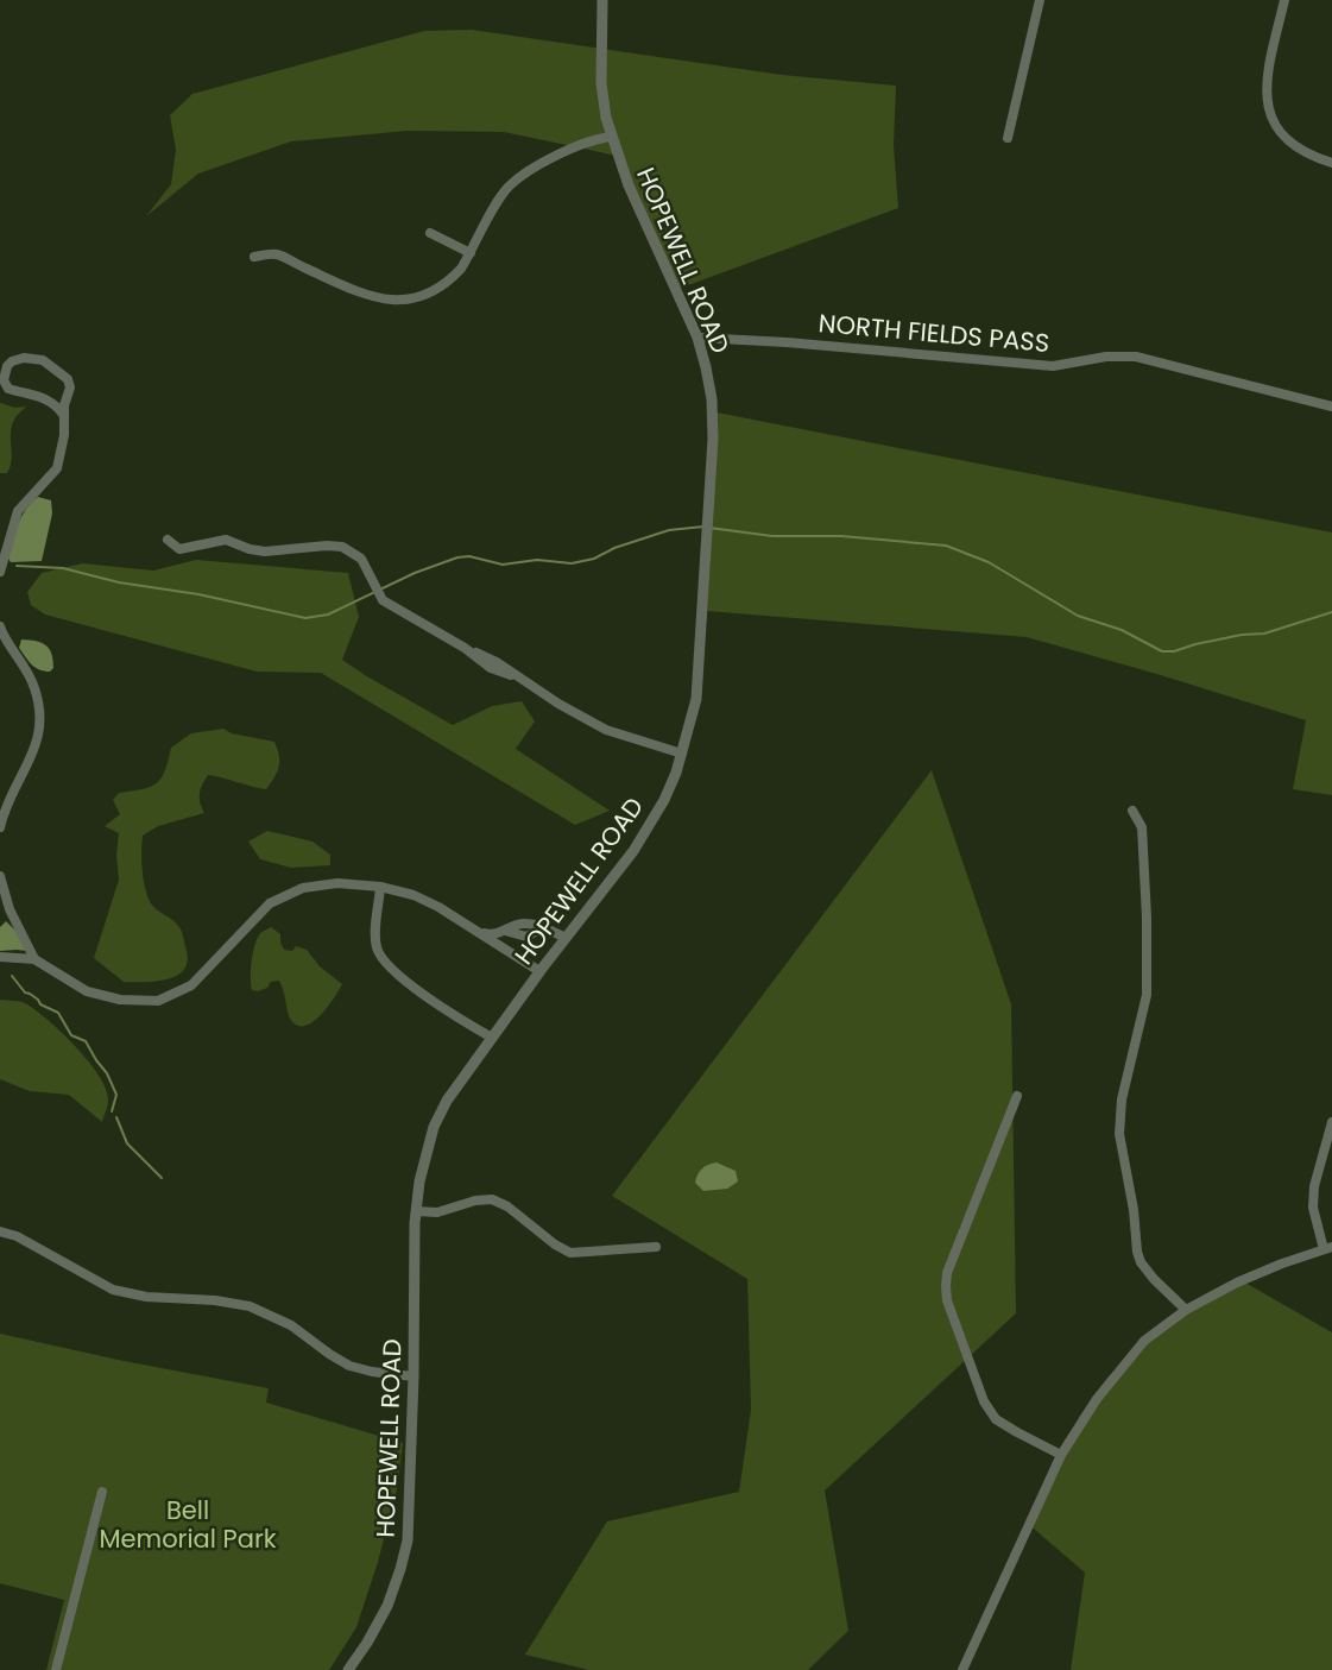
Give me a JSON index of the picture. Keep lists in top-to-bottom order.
{
  "streets": {
    "street": ["HOPEWELL ROAD", "NORTH FIELDS PASS"]
  },
  "crossings": [
    ["HOPEWELL ROAD", "NORTH FIELDS PASS"]
  ],
  "parks": ["Bell Memorial Park"]
}
